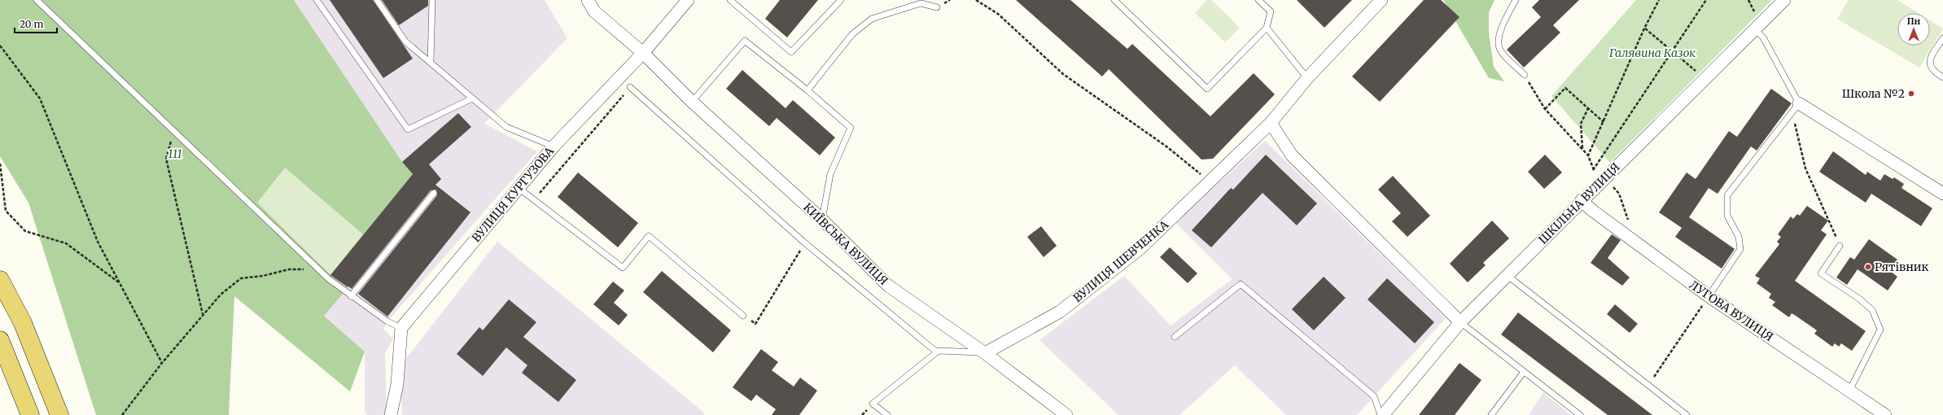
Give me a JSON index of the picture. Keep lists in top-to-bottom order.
{
  "streets": {
    "street": [
      "ВУЛИЦЯ КУРГУЗОВА",
      "ШКІЛЬНА ВУЛИЦЯ",
      "КИЇВСЬКА ВУЛИЦЯ",
      "ВУЛИЦЯ ШЕВЧЕНКА",
      "ЛУГОВА ВУЛИЦЯ"
    ]
  },
  "crossings": [
    ["ВУЛИЦЯ КУРГУЗОВА", "КИЇВСЬКА ВУЛИЦЯ"],
    ["ШКІЛЬНА ВУЛИЦЯ", "ЛУГОВА ВУЛИЦЯ"],
    ["КИЇВСЬКА ВУЛИЦЯ", "ВУЛИЦЯ ШЕВЧЕНКА"]
  ],
  "parks": ["Галявина Казок", "111"],
  "places": ["Школа №2", "Рятівник"],
  "scale_bar": "20 m",
  "north": "top"
}
